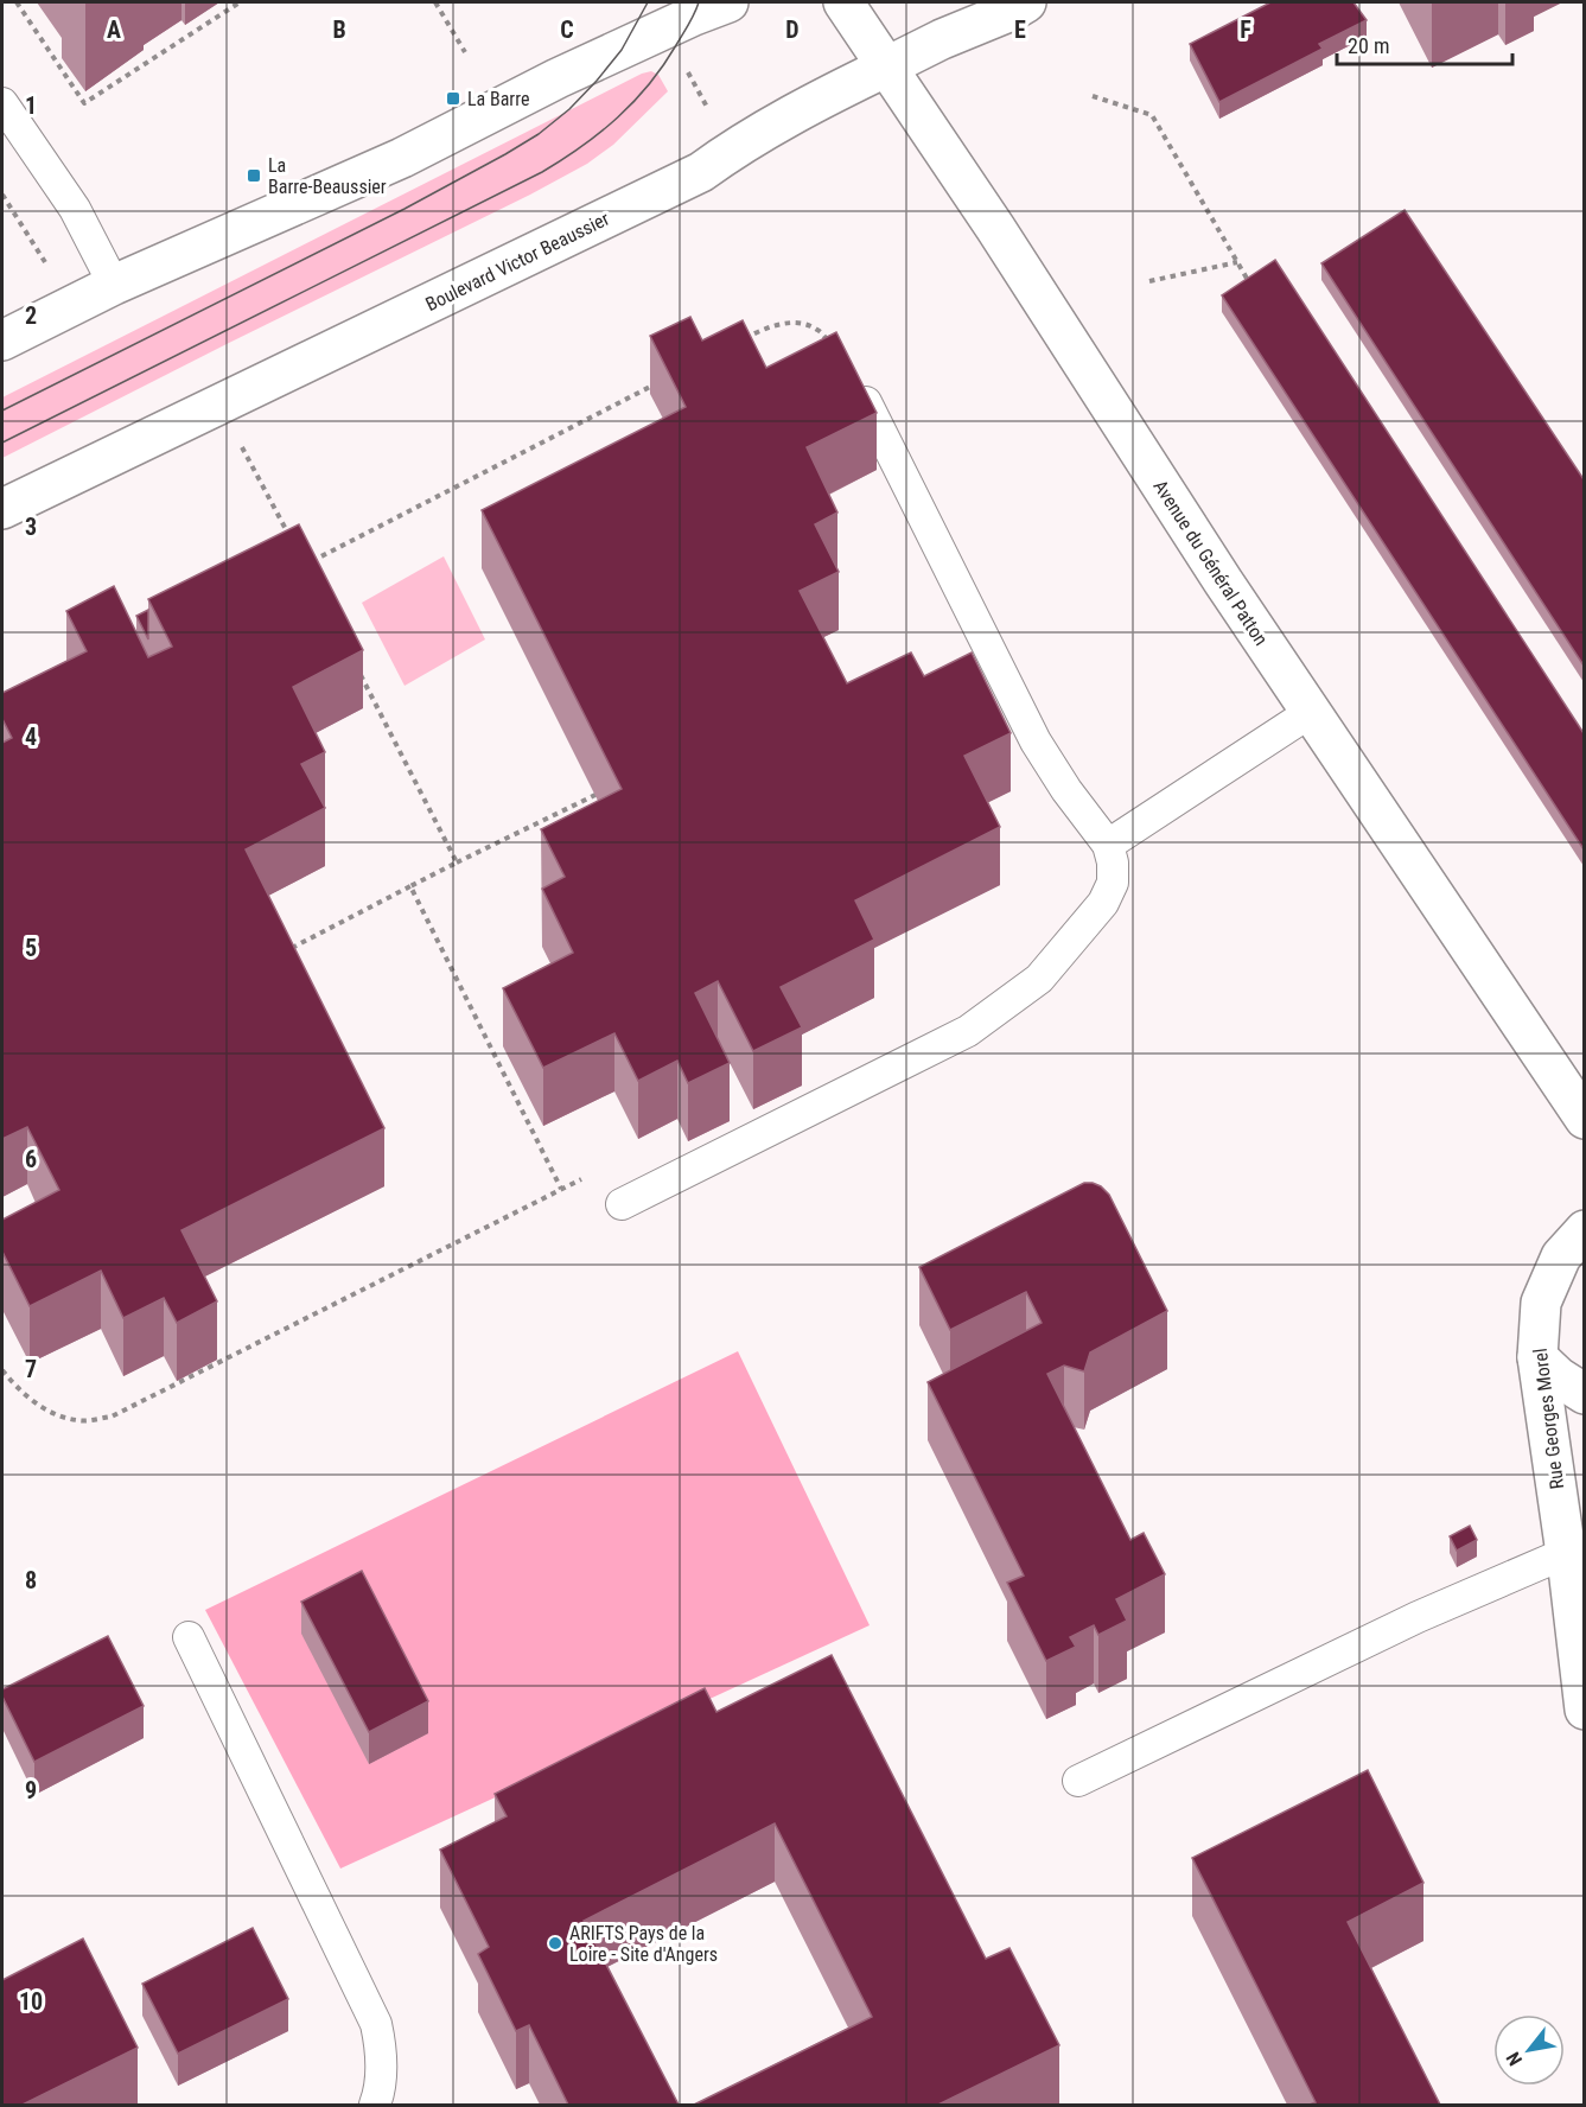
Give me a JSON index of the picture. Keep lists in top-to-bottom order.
{
  "streets": {
    "street": ["Boulevard Victor Beaussier", "Avenue du Général Patton", "Rue Georges Morel"]
  },
  "crossings": [
    ["Boulevard Victor Beaussier", "Avenue du Général Patton"]
  ],
  "places": {
    "transit": ["La Barre", "La Barre-Beaussier"],
    "other": ["ARIFTS Pays de la Loire - Site d'Angers"]
  },
  "scale_bar": "20 m",
  "north": "bottom left",
  "grid": {
    "columns": [
      "A",
      "B",
      "C",
      "D",
      "E",
      "F"
    ],
    "rows": [
      "1",
      "2",
      "3",
      "4",
      "5",
      "6",
      "7",
      "8",
      "9",
      "10"
    ]
  }
}
